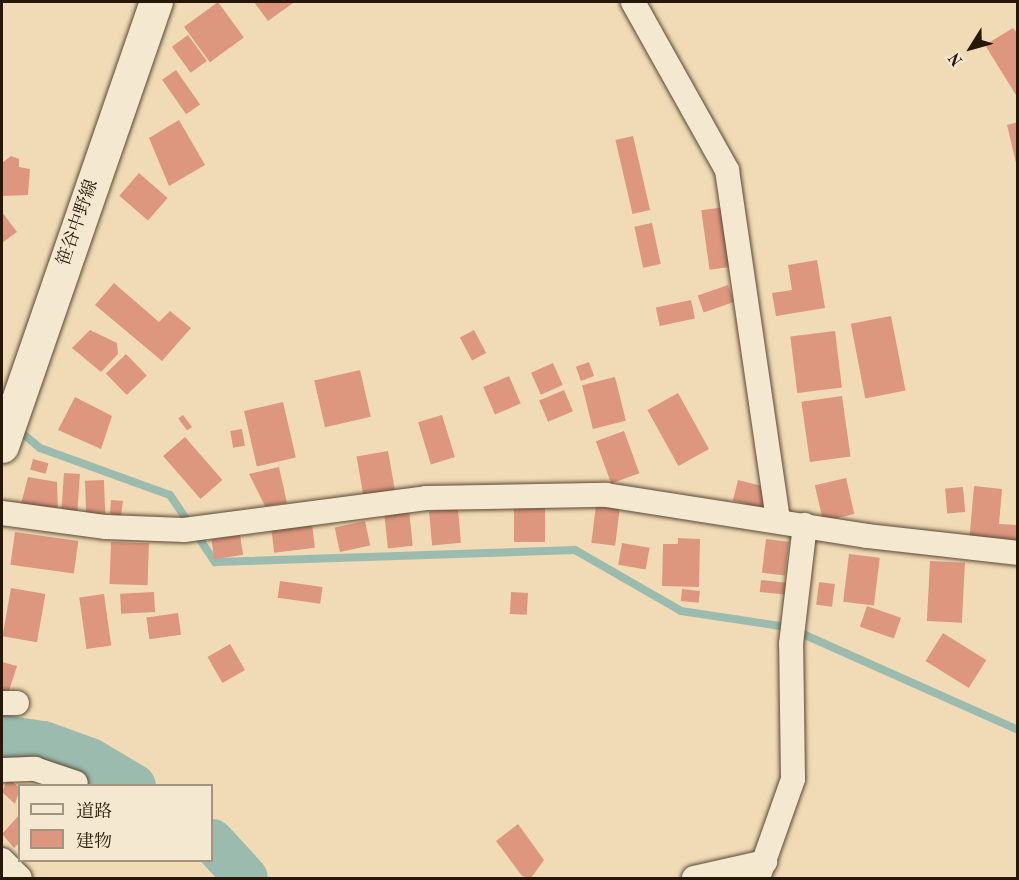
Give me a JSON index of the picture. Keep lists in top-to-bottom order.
{
  "streets": {
    "street": ["笹谷中野線"]
  },
  "legend": ["道路", "建物"],
  "north": "bottom left"
}
